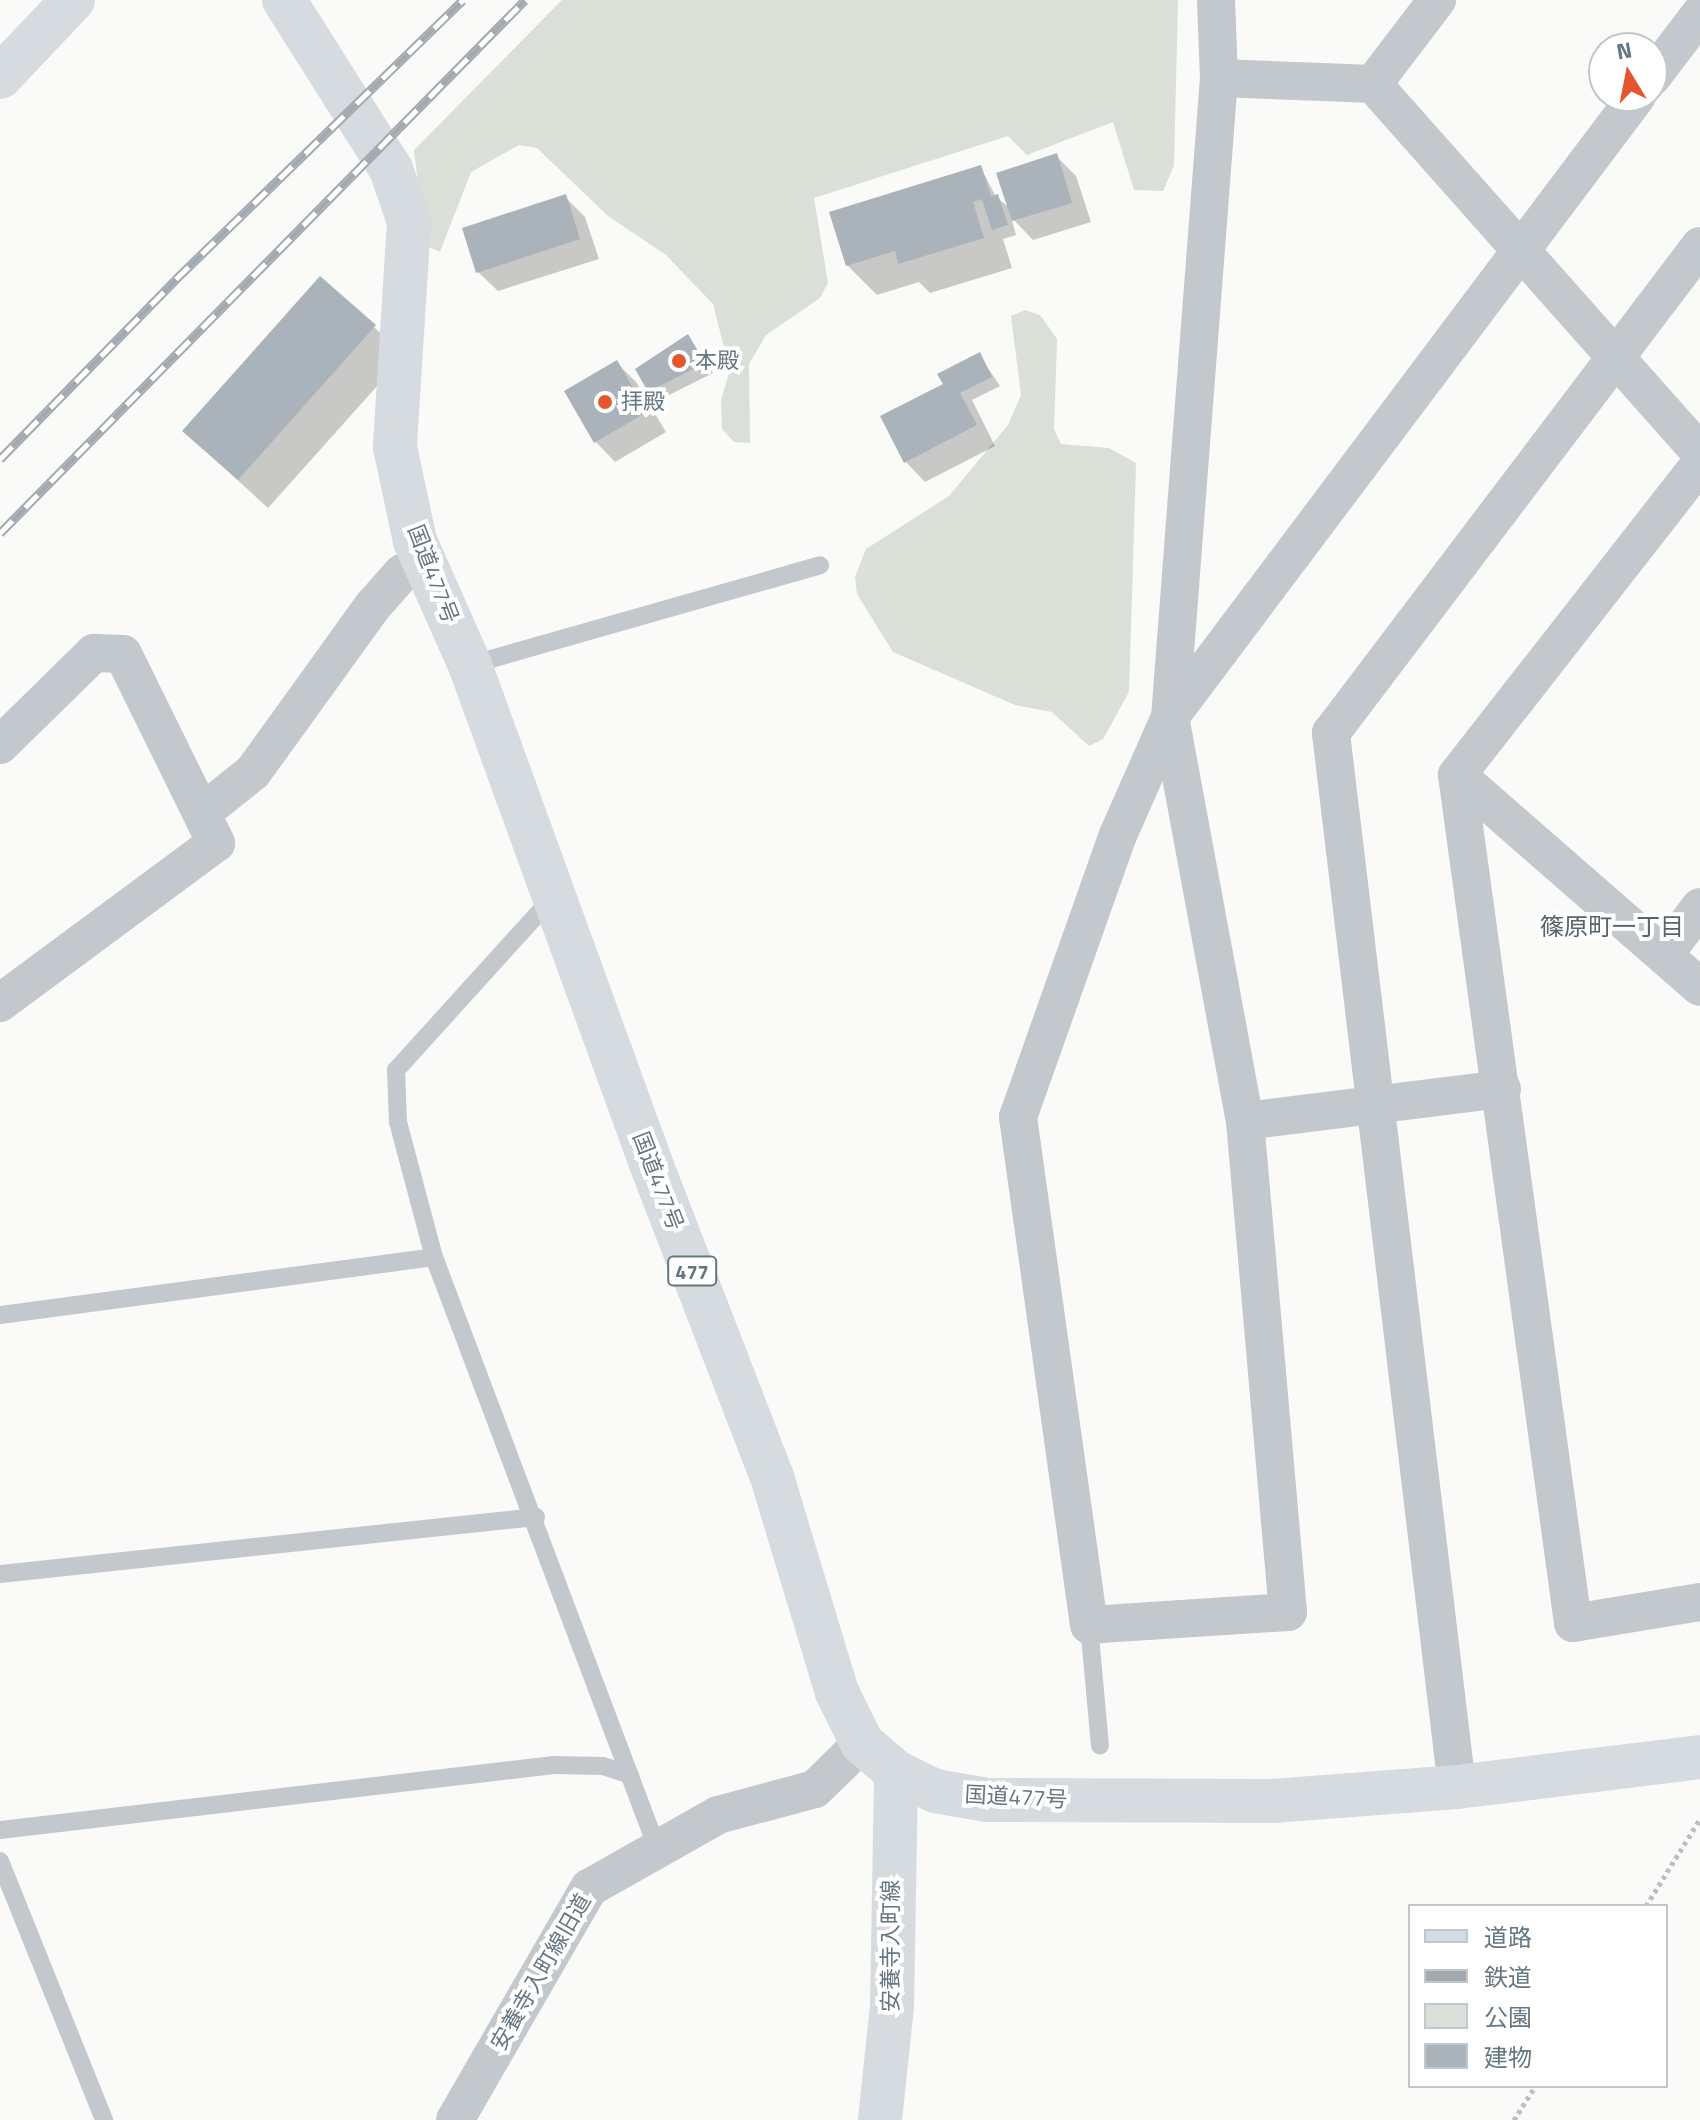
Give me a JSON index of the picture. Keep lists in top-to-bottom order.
{
  "streets": {
    "main road": ["国道477号", "477", "安養寺入町線"],
    "street": ["安養寺入町線旧道"]
  },
  "crossings": [
    ["国道477号", "安養寺入町線"],
    ["国道477号", "安養寺入町線旧道"]
  ],
  "districts": ["篠原町一丁目"],
  "places": ["本殿", "拝殿"],
  "legend": [
    "道路",
    "鉄道",
    "公園",
    "建物"
  ],
  "north": "top"
}
